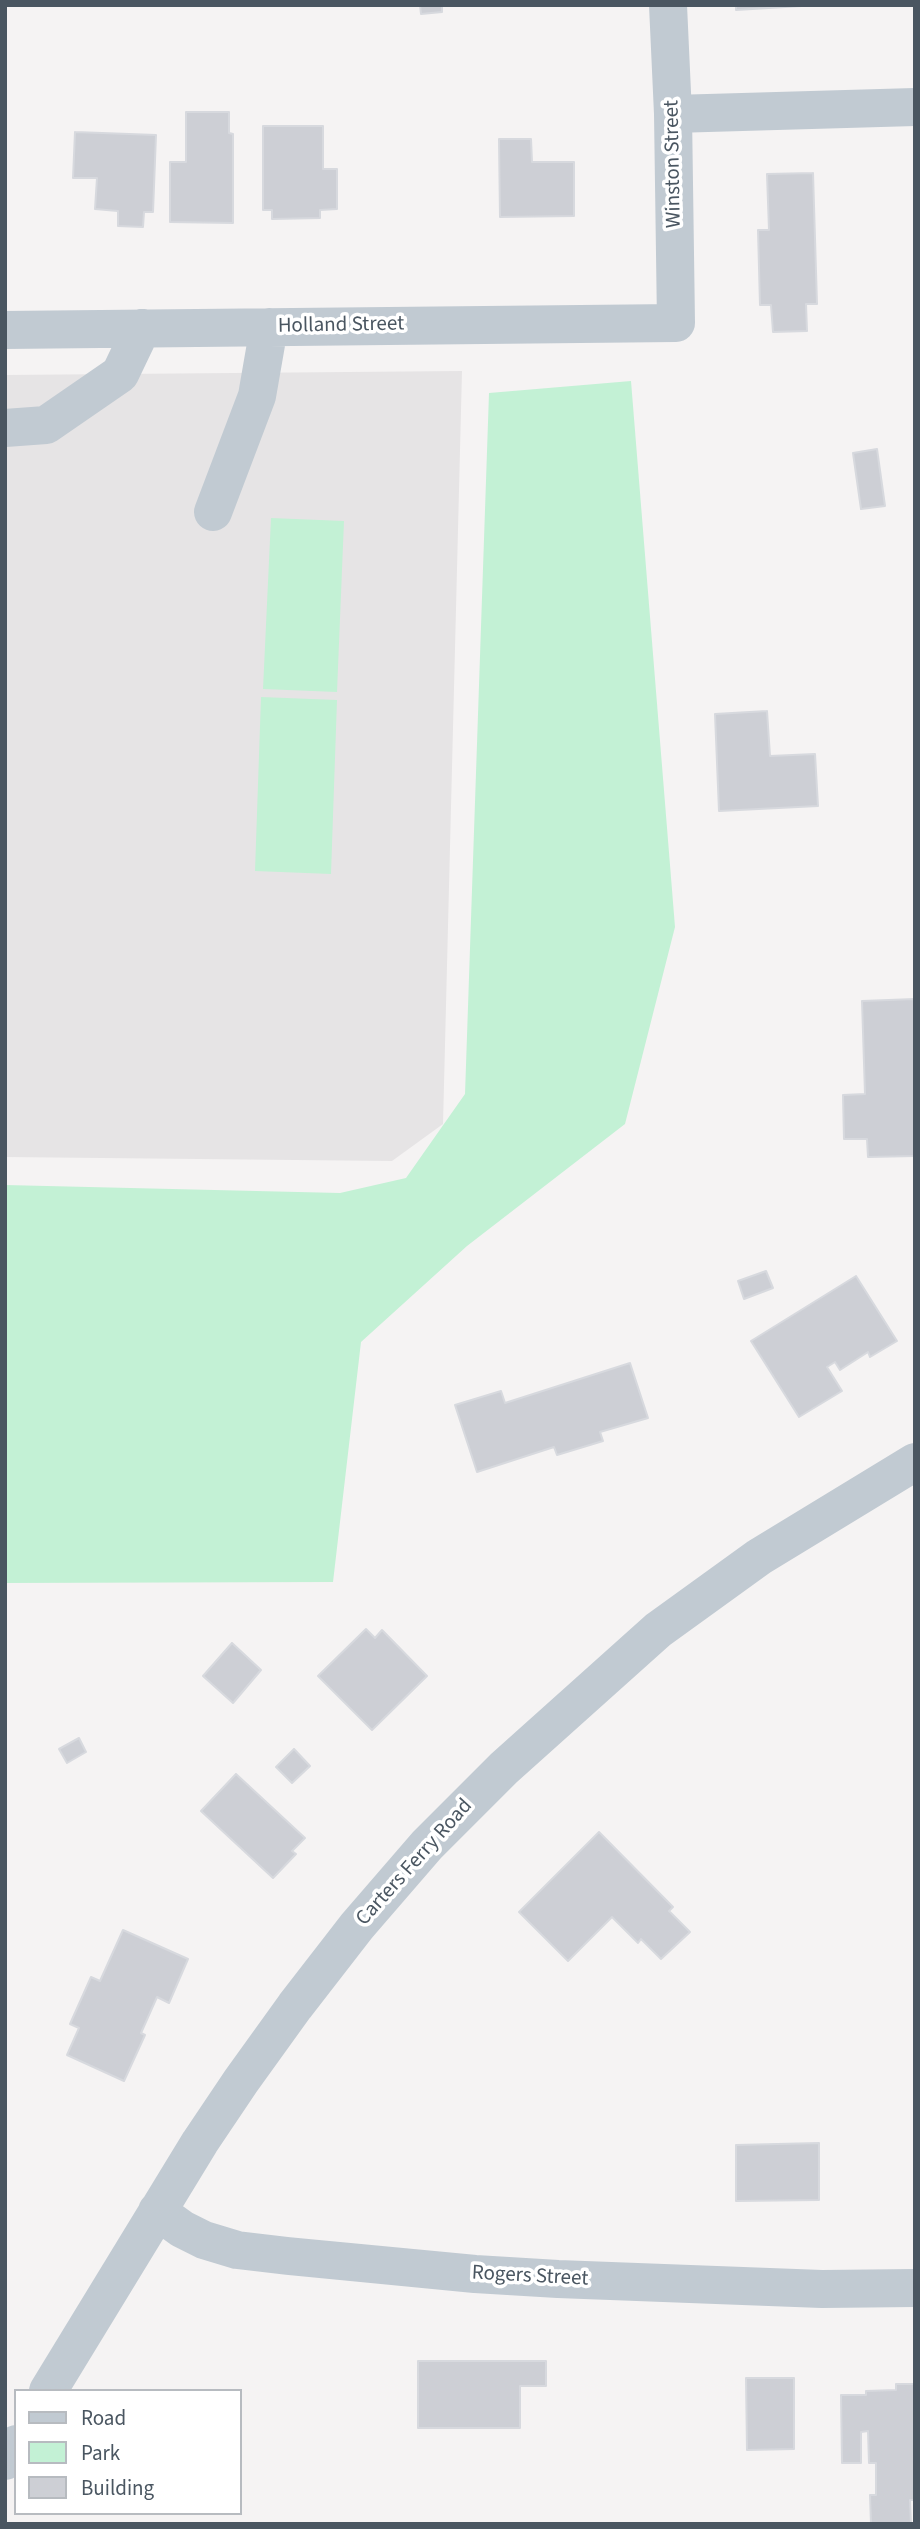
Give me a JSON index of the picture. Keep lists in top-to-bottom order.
{
  "streets": {
    "street": [
      "Winston Street",
      "Holland Street",
      "Carters Ferry Road",
      "Rogers Street"
    ]
  },
  "crossings": [
    ["Winston Street", "Holland Street"],
    ["Carters Ferry Road", "Rogers Street"]
  ],
  "legend": ["Road", "Park", "Building"]
}
